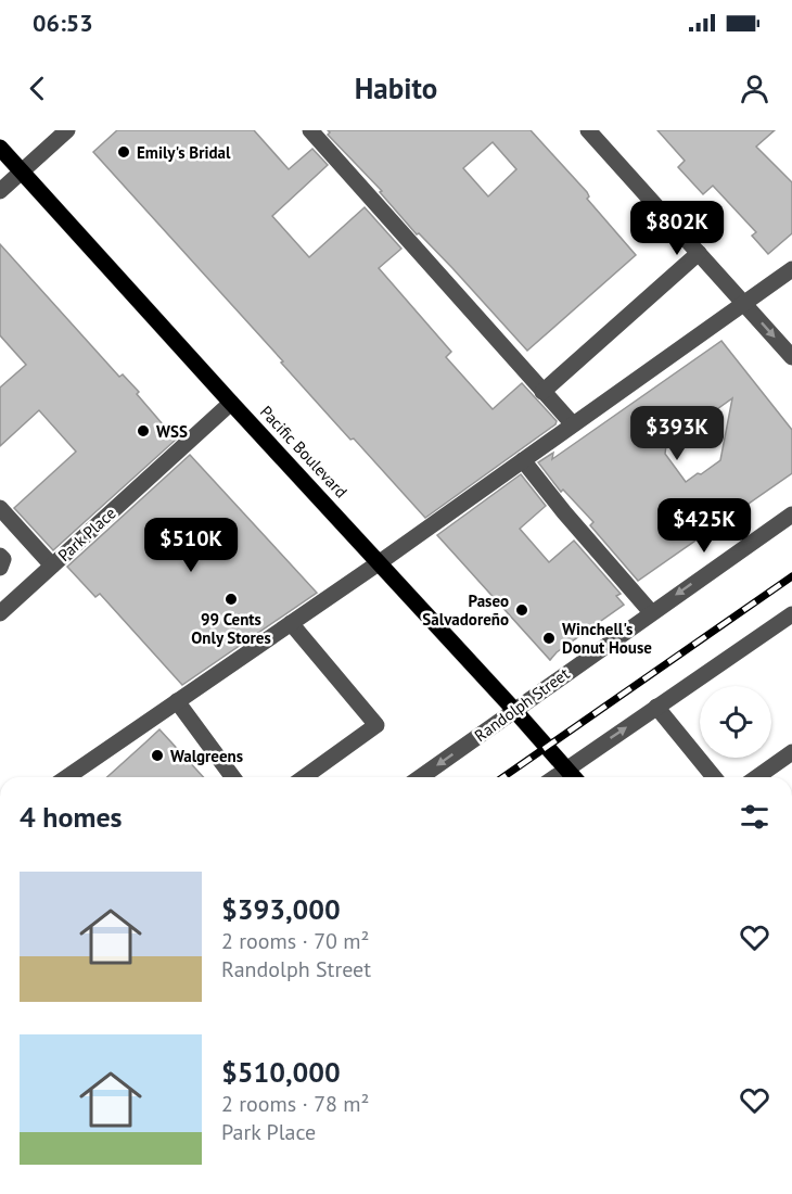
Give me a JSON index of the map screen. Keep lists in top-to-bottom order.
{
  "streets": {
    "main road": ["Pacific Boulevard"],
    "street": ["Park Place", "Randolph Street"]
  },
  "crossings": [
    ["Pacific Boulevard", "Park Place"],
    ["Pacific Boulevard", "Randolph Street"]
  ],
  "places": [
    "Emily's Bridal",
    "WSS",
    "99 Cents Only Stores",
    "Paseo Salvadoreño",
    "Winchell's Donut House",
    "Walgreens"
  ],
  "page": {
    "status": "06:53",
    "header": "Habito",
    "price": [
      "$802K",
      "$393K",
      "$425K",
      "$510K"
    ],
    "heading": "4 homes",
    "list": [
      {
        "name": "$393,000",
        "note": "2 rooms · 70 m² · Randolph Street"
      },
      {
        "name": "$510,000",
        "note": "2 rooms · 78 m² · Park Place"
      }
    ]
  }
}
